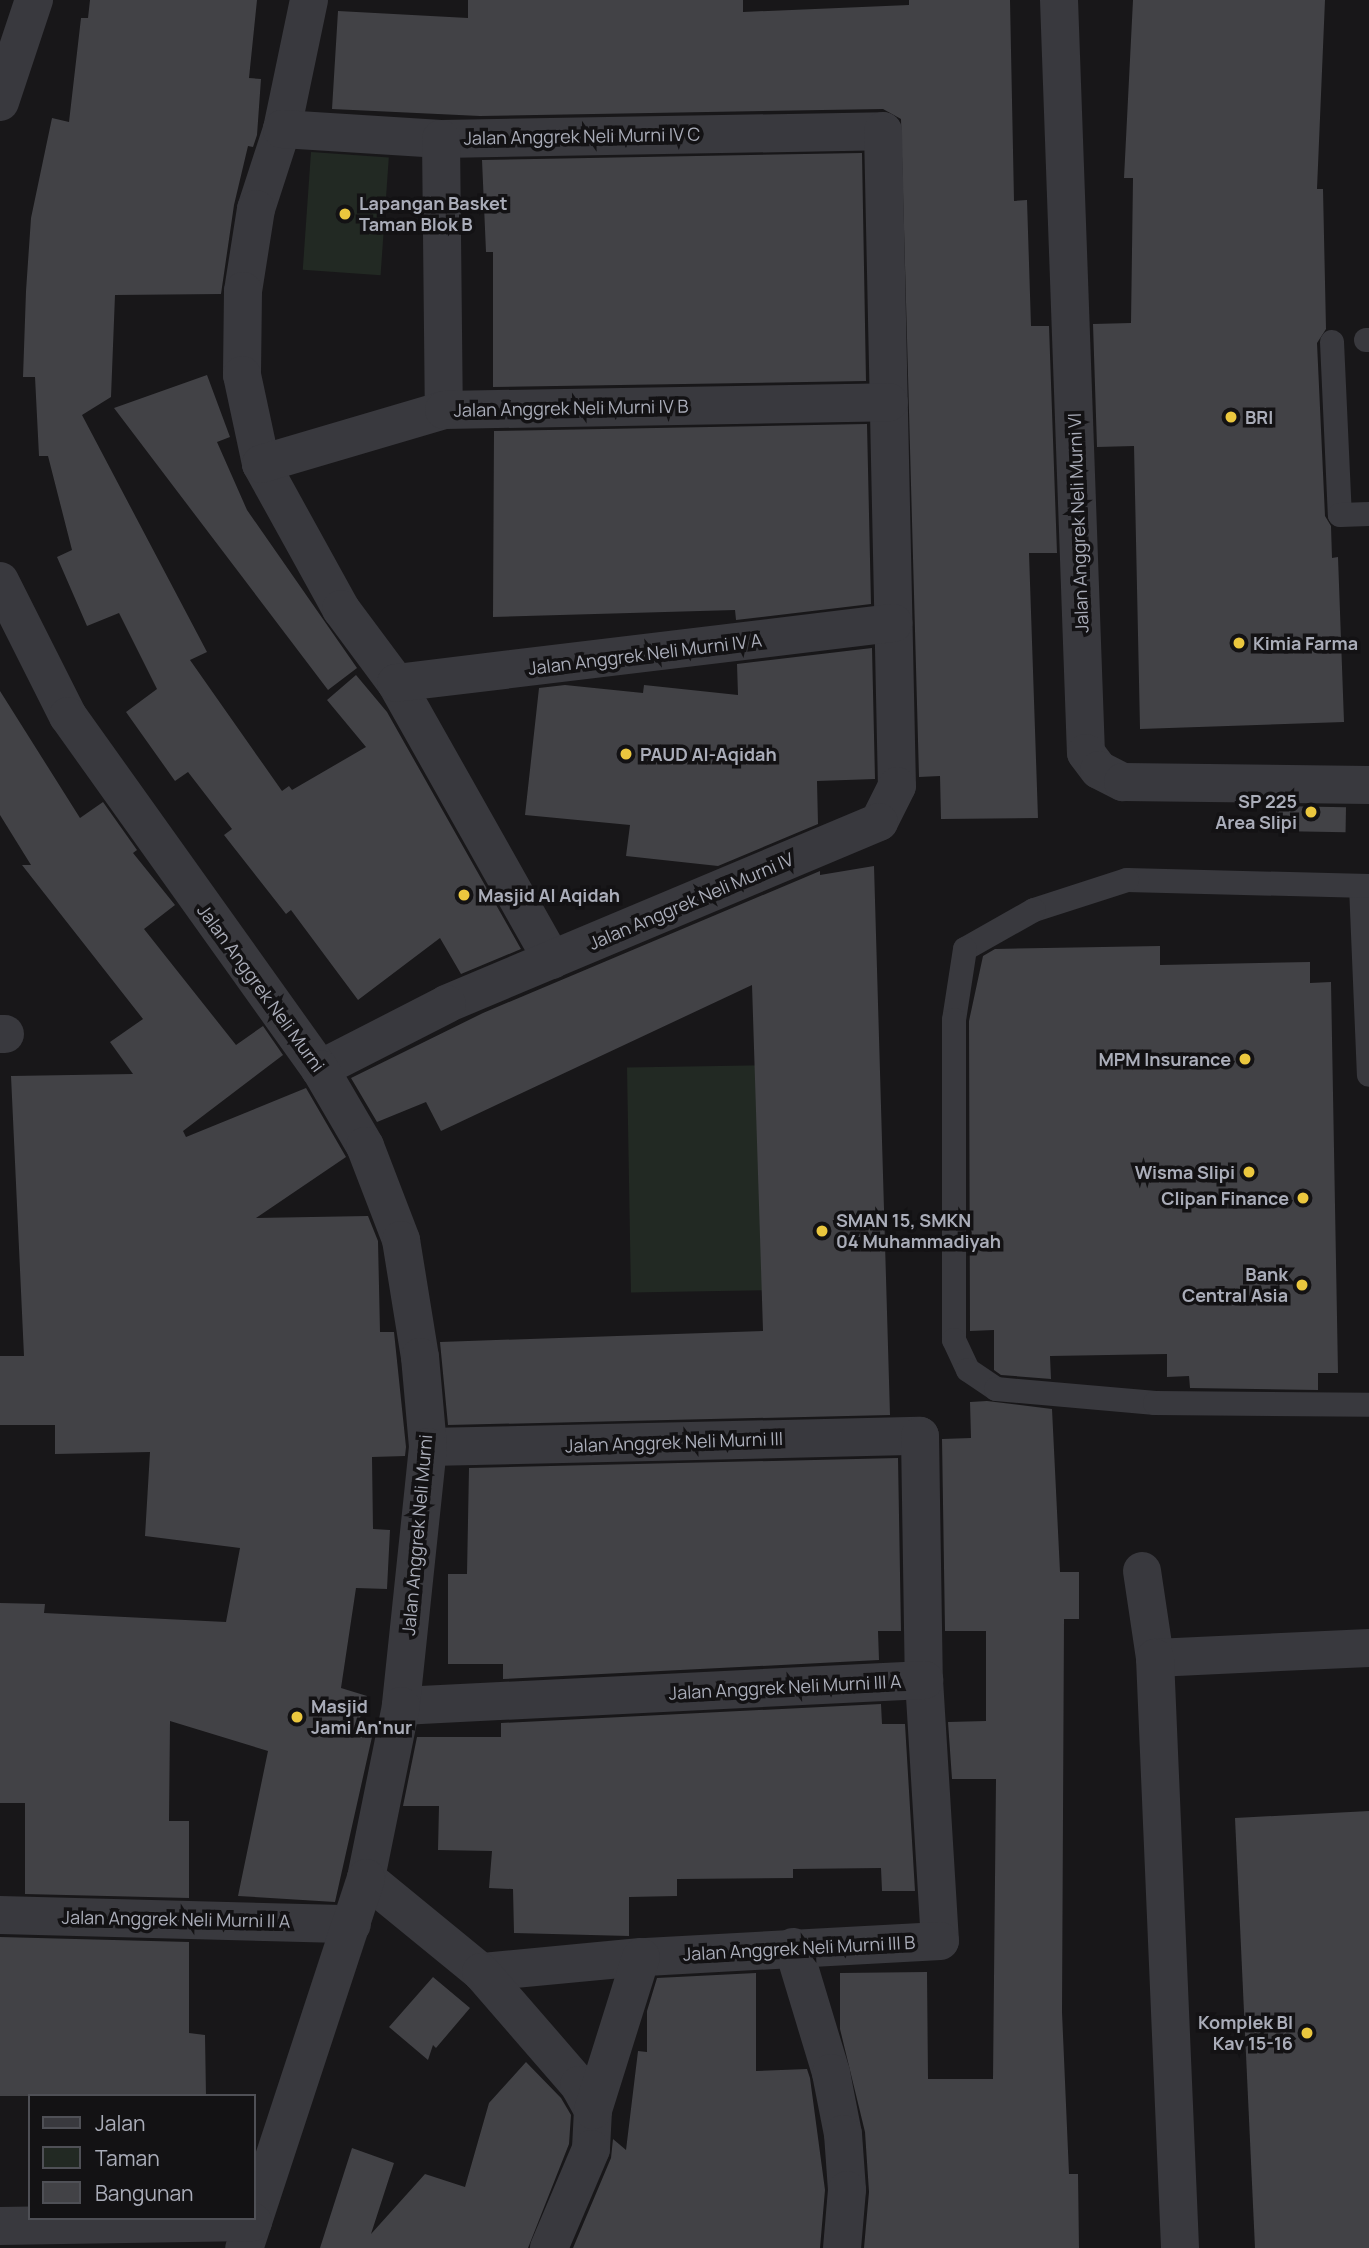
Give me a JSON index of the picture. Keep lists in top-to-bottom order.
{
  "streets": {
    "street": [
      "Jalan Anggrek Neli Murni IV C",
      "Jalan Anggrek Neli Murni IV B",
      "Jalan Anggrek Neli Murni VI",
      "Jalan Anggrek Neli Murni IV A",
      "Jalan Anggrek Neli Murni IV",
      "Jalan Anggrek Neli Murni",
      "Jalan Anggrek Neli Murni III",
      "Jalan Anggrek Neli Murni III A",
      "Jalan Anggrek Neli Murni II A",
      "Jalan Anggrek Neli Murni III B"
    ]
  },
  "crossings": [
    ["Jalan Anggrek Neli Murni IV C", "Jalan Anggrek Neli Murni IV"],
    ["Jalan Anggrek Neli Murni IV B", "Jalan Anggrek Neli Murni IV"],
    ["Jalan Anggrek Neli Murni IV A", "Jalan Anggrek Neli Murni IV"],
    ["Jalan Anggrek Neli Murni IV", "Jalan Anggrek Neli Murni"],
    ["Jalan Anggrek Neli Murni", "Jalan Anggrek Neli Murni III"],
    ["Jalan Anggrek Neli Murni", "Jalan Anggrek Neli Murni III A"],
    ["Jalan Anggrek Neli Murni", "Jalan Anggrek Neli Murni II A"],
    ["Jalan Anggrek Neli Murni III", "Jalan Anggrek Neli Murni III A"],
    ["Jalan Anggrek Neli Murni III A", "Jalan Anggrek Neli Murni III B"]
  ],
  "places": [
    "Lapangan Basket Taman Blok B",
    "BRI",
    "Kimia Farma",
    "PAUD Al-Aqidah",
    "SP 225 Area Slipi",
    "Masjid Al Aqidah",
    "MPM Insurance",
    "Wisma Slipi",
    "Clipan Finance",
    "SMAN 15, SMKN 04 Muhammadiyah",
    "Bank Central Asia",
    "Masjid Jami An'nur",
    "Komplek BI Kav 15-16"
  ],
  "legend": ["Jalan", "Taman", "Bangunan"]
}
